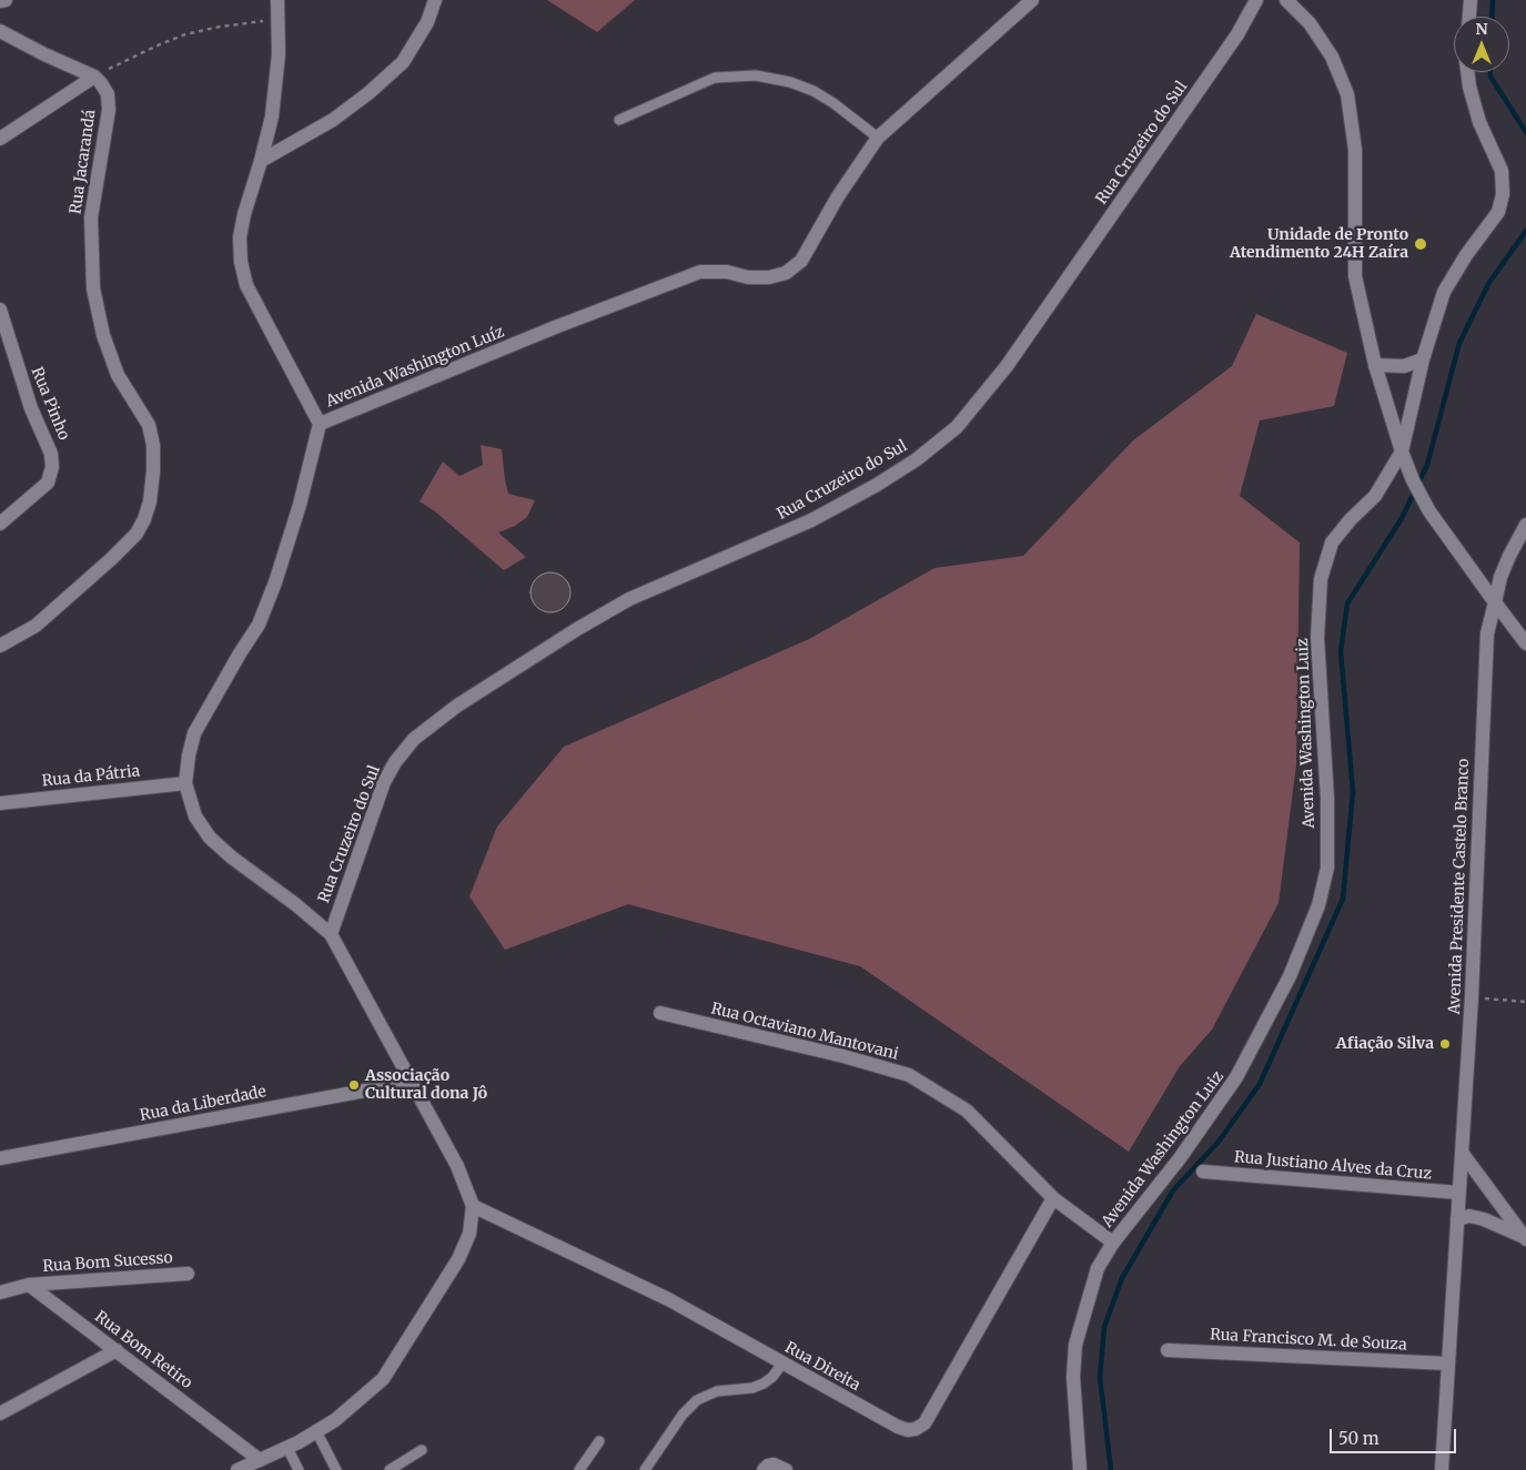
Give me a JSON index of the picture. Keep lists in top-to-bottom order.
{
  "streets": {
    "street": [
      "Rua Cruzeiro do Sul",
      "Rua Jacarandá",
      "Avenida Washington Luíz",
      "Rua Pinho",
      "Avenida Washington Luiz",
      "Rua da Pátria",
      "Avenida Presidente Castelo Branco",
      "Rua Octaviano Mantovani",
      "Rua da Liberdade",
      "Rua Justiano Alves da Cruz",
      "Rua Bom Sucesso",
      "Rua Francisco M. de Souza",
      "Rua Bom Retiro",
      "Rua Direita"
    ]
  },
  "crossings": [
    ["Rua Cruzeiro do Sul", "Avenida Washington Luíz"],
    ["Avenida Washington Luíz", "Rua da Pátria"],
    ["Avenida Washington Luíz", "Rua da Liberdade"],
    ["Avenida Washington Luíz", "Rua Bom Retiro"],
    ["Avenida Washington Luíz", "Rua Direita"],
    ["Avenida Washington Luiz", "Rua Octaviano Mantovani"],
    ["Avenida Presidente Castelo Branco", "Rua Justiano Alves da Cruz"],
    ["Avenida Presidente Castelo Branco", "Rua Francisco M. de Souza"],
    ["Rua Octaviano Mantovani", "Rua Direita"],
    ["Rua Bom Sucesso", "Rua Bom Retiro"]
  ],
  "places": ["Unidade de Pronto Atendimento 24H Zaíra", "Afiação Silva", "Associação Cultural dona Jô"],
  "scale_bar": "50 m",
  "north": "top"
}
